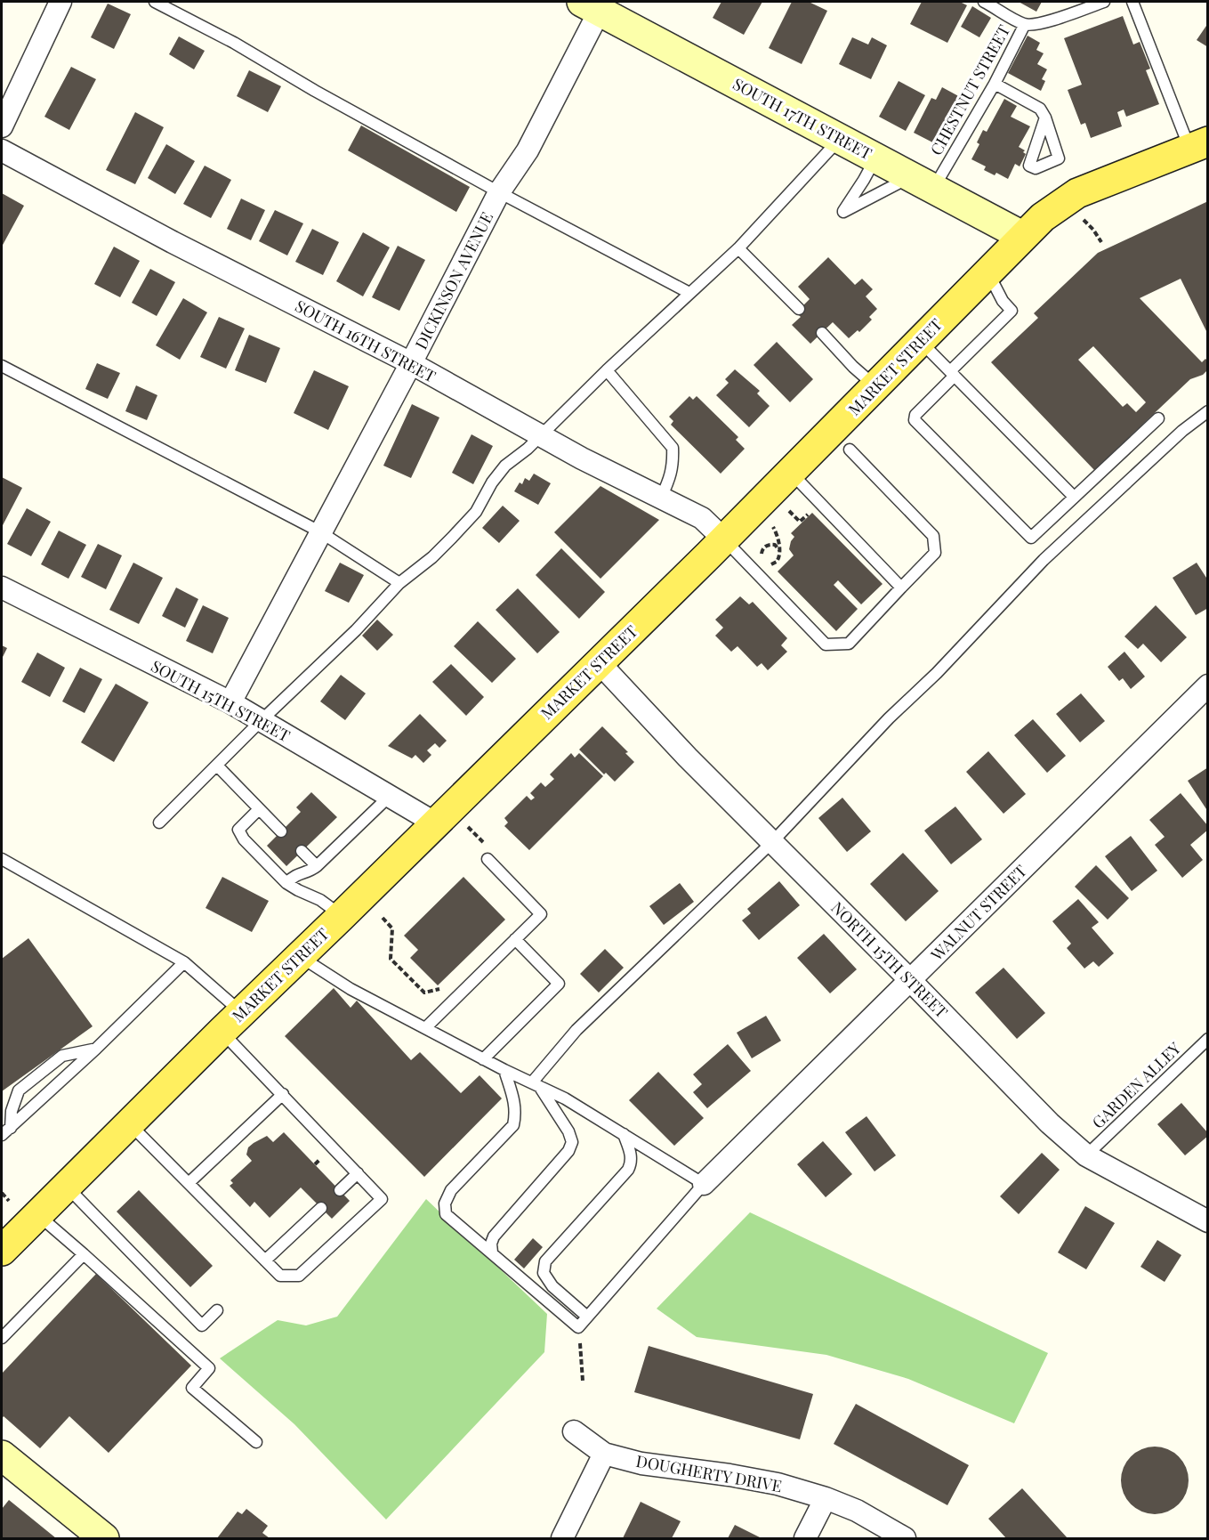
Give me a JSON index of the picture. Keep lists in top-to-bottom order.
{
  "streets": {
    "main road": ["MARKET STREET"],
    "street": [
      "SOUTH 17TH STREET",
      "DICKINSON AVENUE",
      "SOUTH 16TH STREET",
      "SOUTH 15TH STREET",
      "WALNUT STREET",
      "NORTH 15TH STREET",
      "DOUGHERTY DRIVE"
    ],
    "lane": ["CHESTNUT STREET", "GARDEN ALLEY"]
  },
  "crossings": [
    ["CHESTNUT STREET", "SOUTH 17TH STREET"],
    ["SOUTH 17TH STREET", "DICKINSON AVENUE"],
    ["SOUTH 17TH STREET", "MARKET STREET"],
    ["DICKINSON AVENUE", "SOUTH 16TH STREET"],
    ["DICKINSON AVENUE", "SOUTH 15TH STREET"],
    ["SOUTH 16TH STREET", "MARKET STREET"],
    ["MARKET STREET", "SOUTH 15TH STREET"],
    ["MARKET STREET", "NORTH 15TH STREET"],
    ["WALNUT STREET", "NORTH 15TH STREET"],
    ["NORTH 15TH STREET", "GARDEN ALLEY"]
  ]
}
